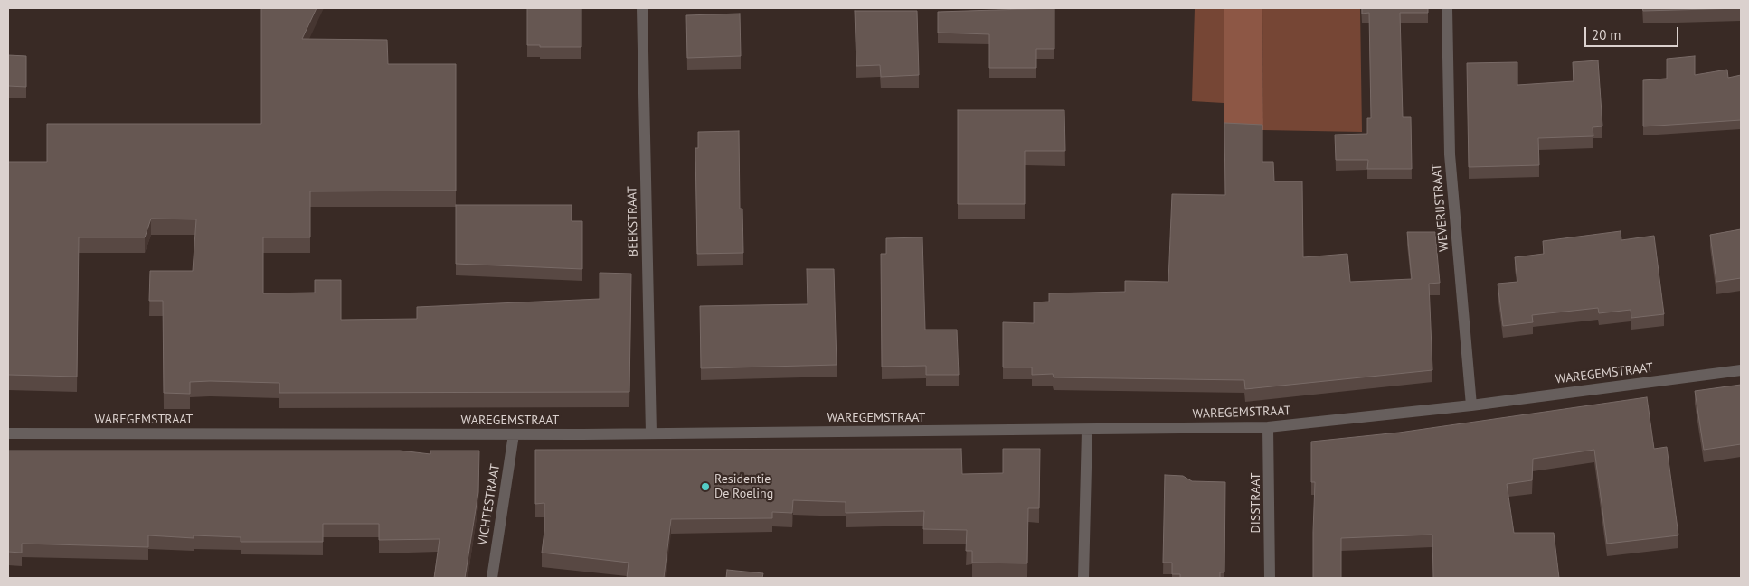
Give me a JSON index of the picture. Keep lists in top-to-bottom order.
{
  "streets": {
    "street": [
      "WEVERIJSTRAAT",
      "BEEKSTRAAT",
      "WAREGEMSTRAAT",
      "DISSTRAAT",
      "VICHTESTRAAT"
    ]
  },
  "crossings": [
    ["WEVERIJSTRAAT", "WAREGEMSTRAAT"],
    ["BEEKSTRAAT", "WAREGEMSTRAAT"],
    ["WAREGEMSTRAAT", "DISSTRAAT"],
    ["WAREGEMSTRAAT", "VICHTESTRAAT"]
  ],
  "places": ["Residentie De Roeling"],
  "scale_bar": "20 m"
}
